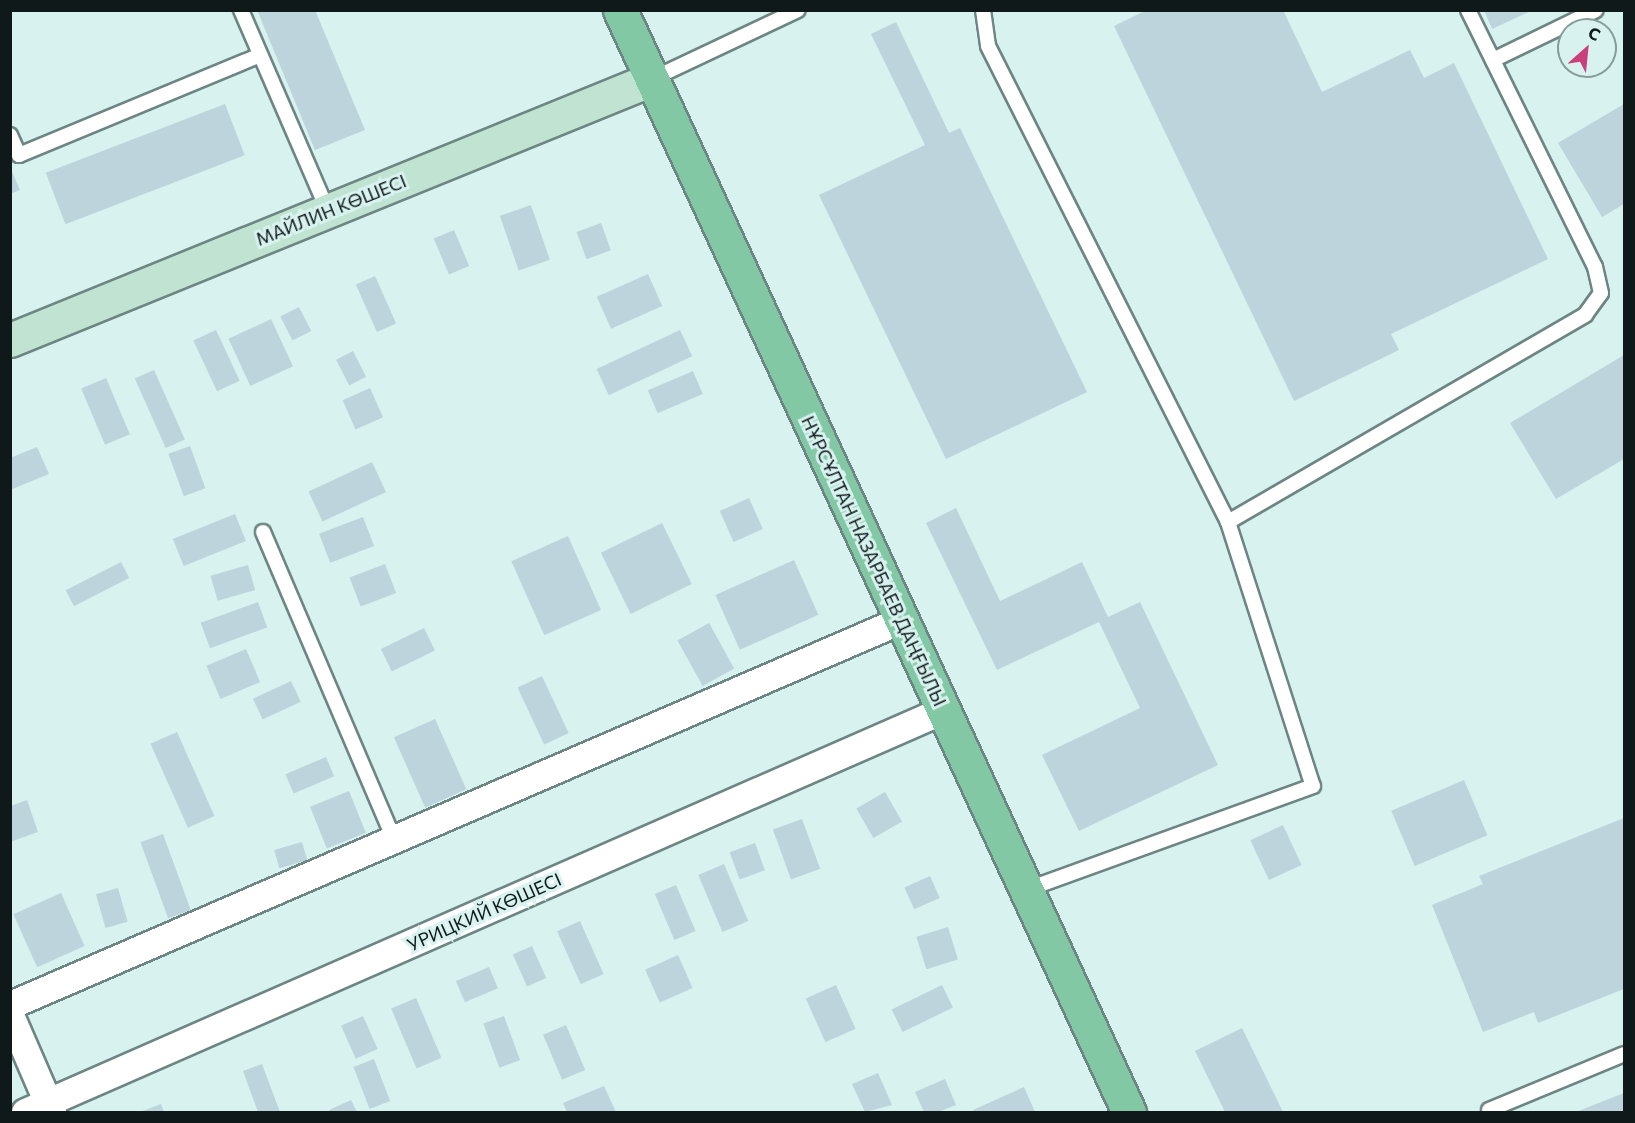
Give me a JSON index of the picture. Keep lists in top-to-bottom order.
{
  "streets": {
    "main road": ["МАЙЛИН КӨШЕСІ", "НҰРСҰЛТАН НАЗАРБАЕВ ДАҢҒЫЛЫ"],
    "street": ["УРИЦКИЙ КӨШЕСІ"]
  },
  "crossings": [
    ["МАЙЛИН КӨШЕСІ", "НҰРСҰЛТАН НАЗАРБАЕВ ДАҢҒЫЛЫ"],
    ["НҰРСҰЛТАН НАЗАРБАЕВ ДАҢҒЫЛЫ", "УРИЦКИЙ КӨШЕСІ"]
  ],
  "north": "top right"
}
